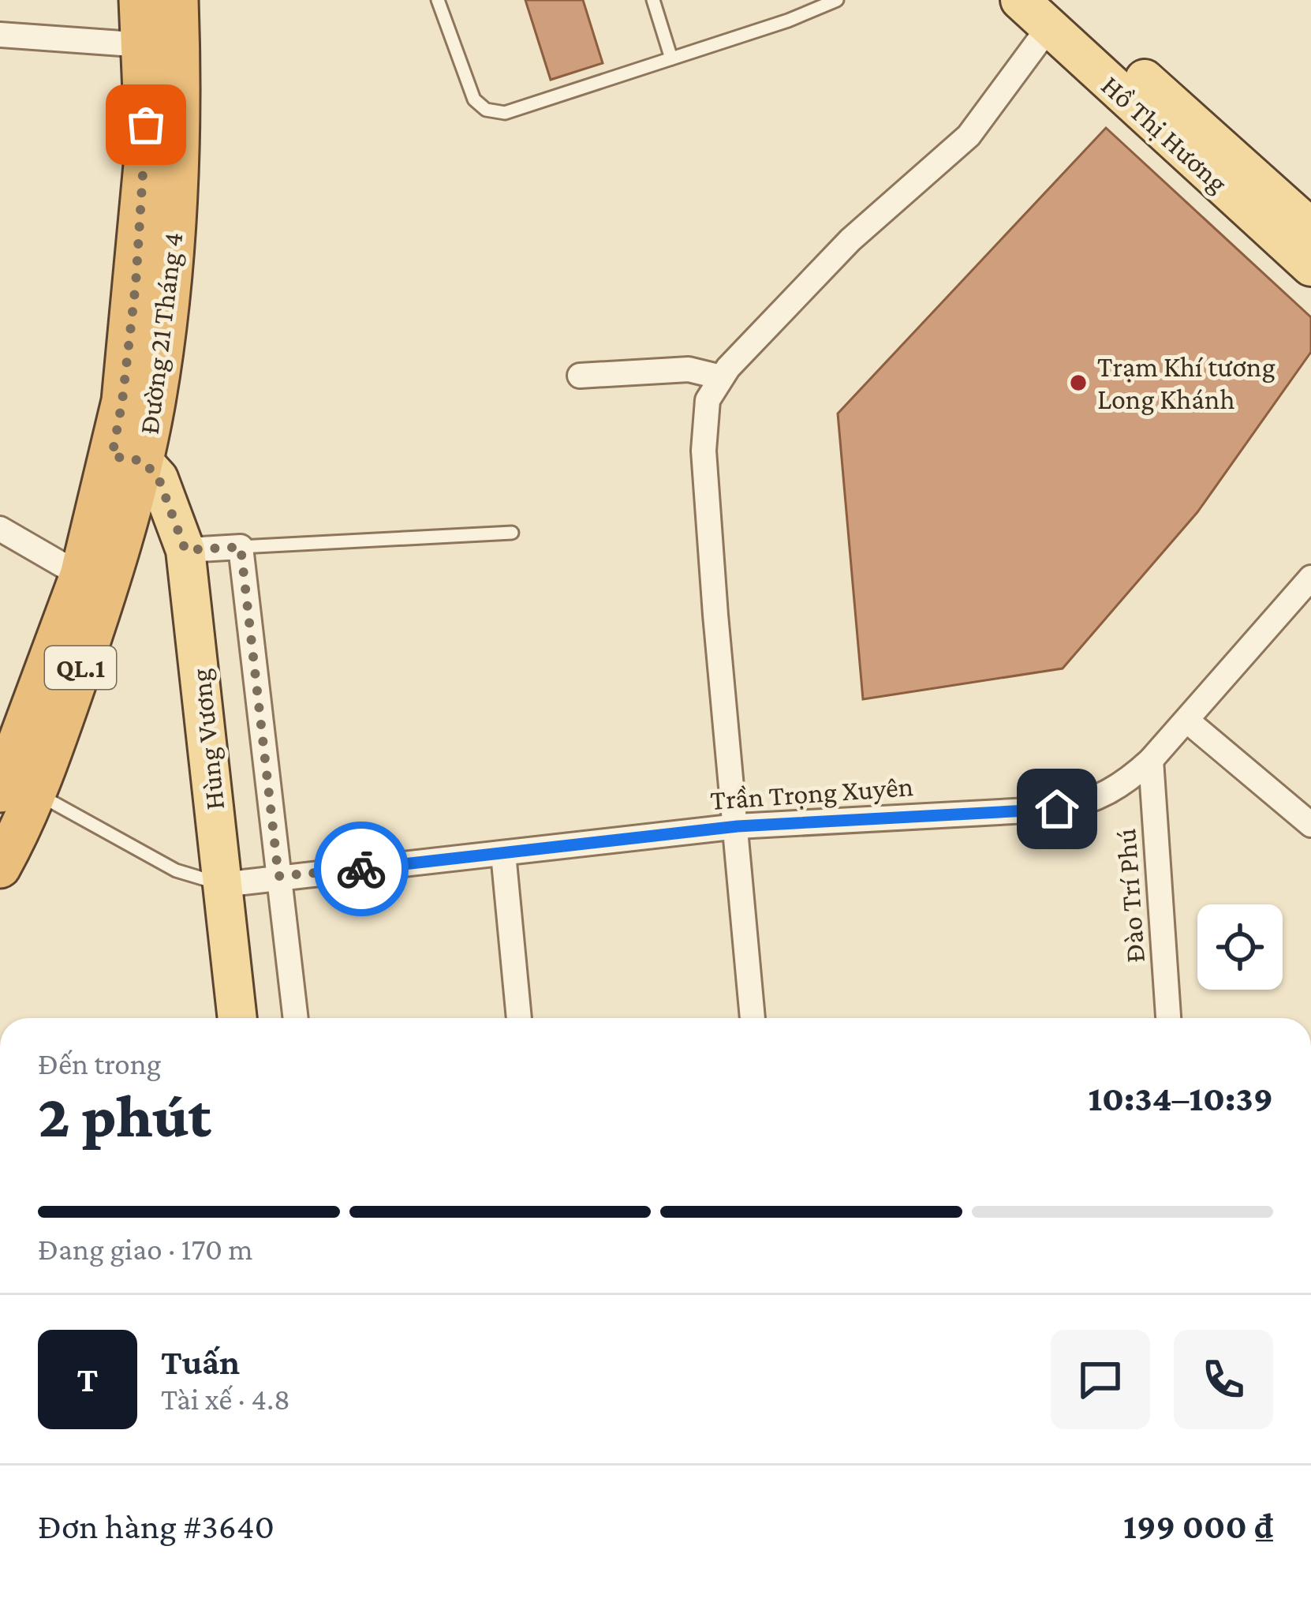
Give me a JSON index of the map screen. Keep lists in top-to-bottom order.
{
  "streets": {
    "highway": ["Đường 21 Tháng 4", "QL.1"],
    "main road": ["Hồ Thị Hương", "Hùng Vương"],
    "street": ["Trần Trọng Xuyên", "Đào Trí Phú"]
  },
  "crossings": [
    ["Đường 21 Tháng 4", "Hùng Vương"],
    ["Hùng Vương", "Trần Trọng Xuyên"],
    ["Trần Trọng Xuyên", "Đào Trí Phú"]
  ],
  "places": ["Trạm Khí tương Long Khánh"],
  "page": {
    "heading": ["2 phút", "Đến trong", "10:34–10:39"],
    "panel": [
      "Tuấn",
      "Tài xế · 4.8",
      "Đơn hàng #3640",
      "199 000 ₫"
    ],
    "bar": "Đang giao · 170 m",
    "round": "T"
  }
}
